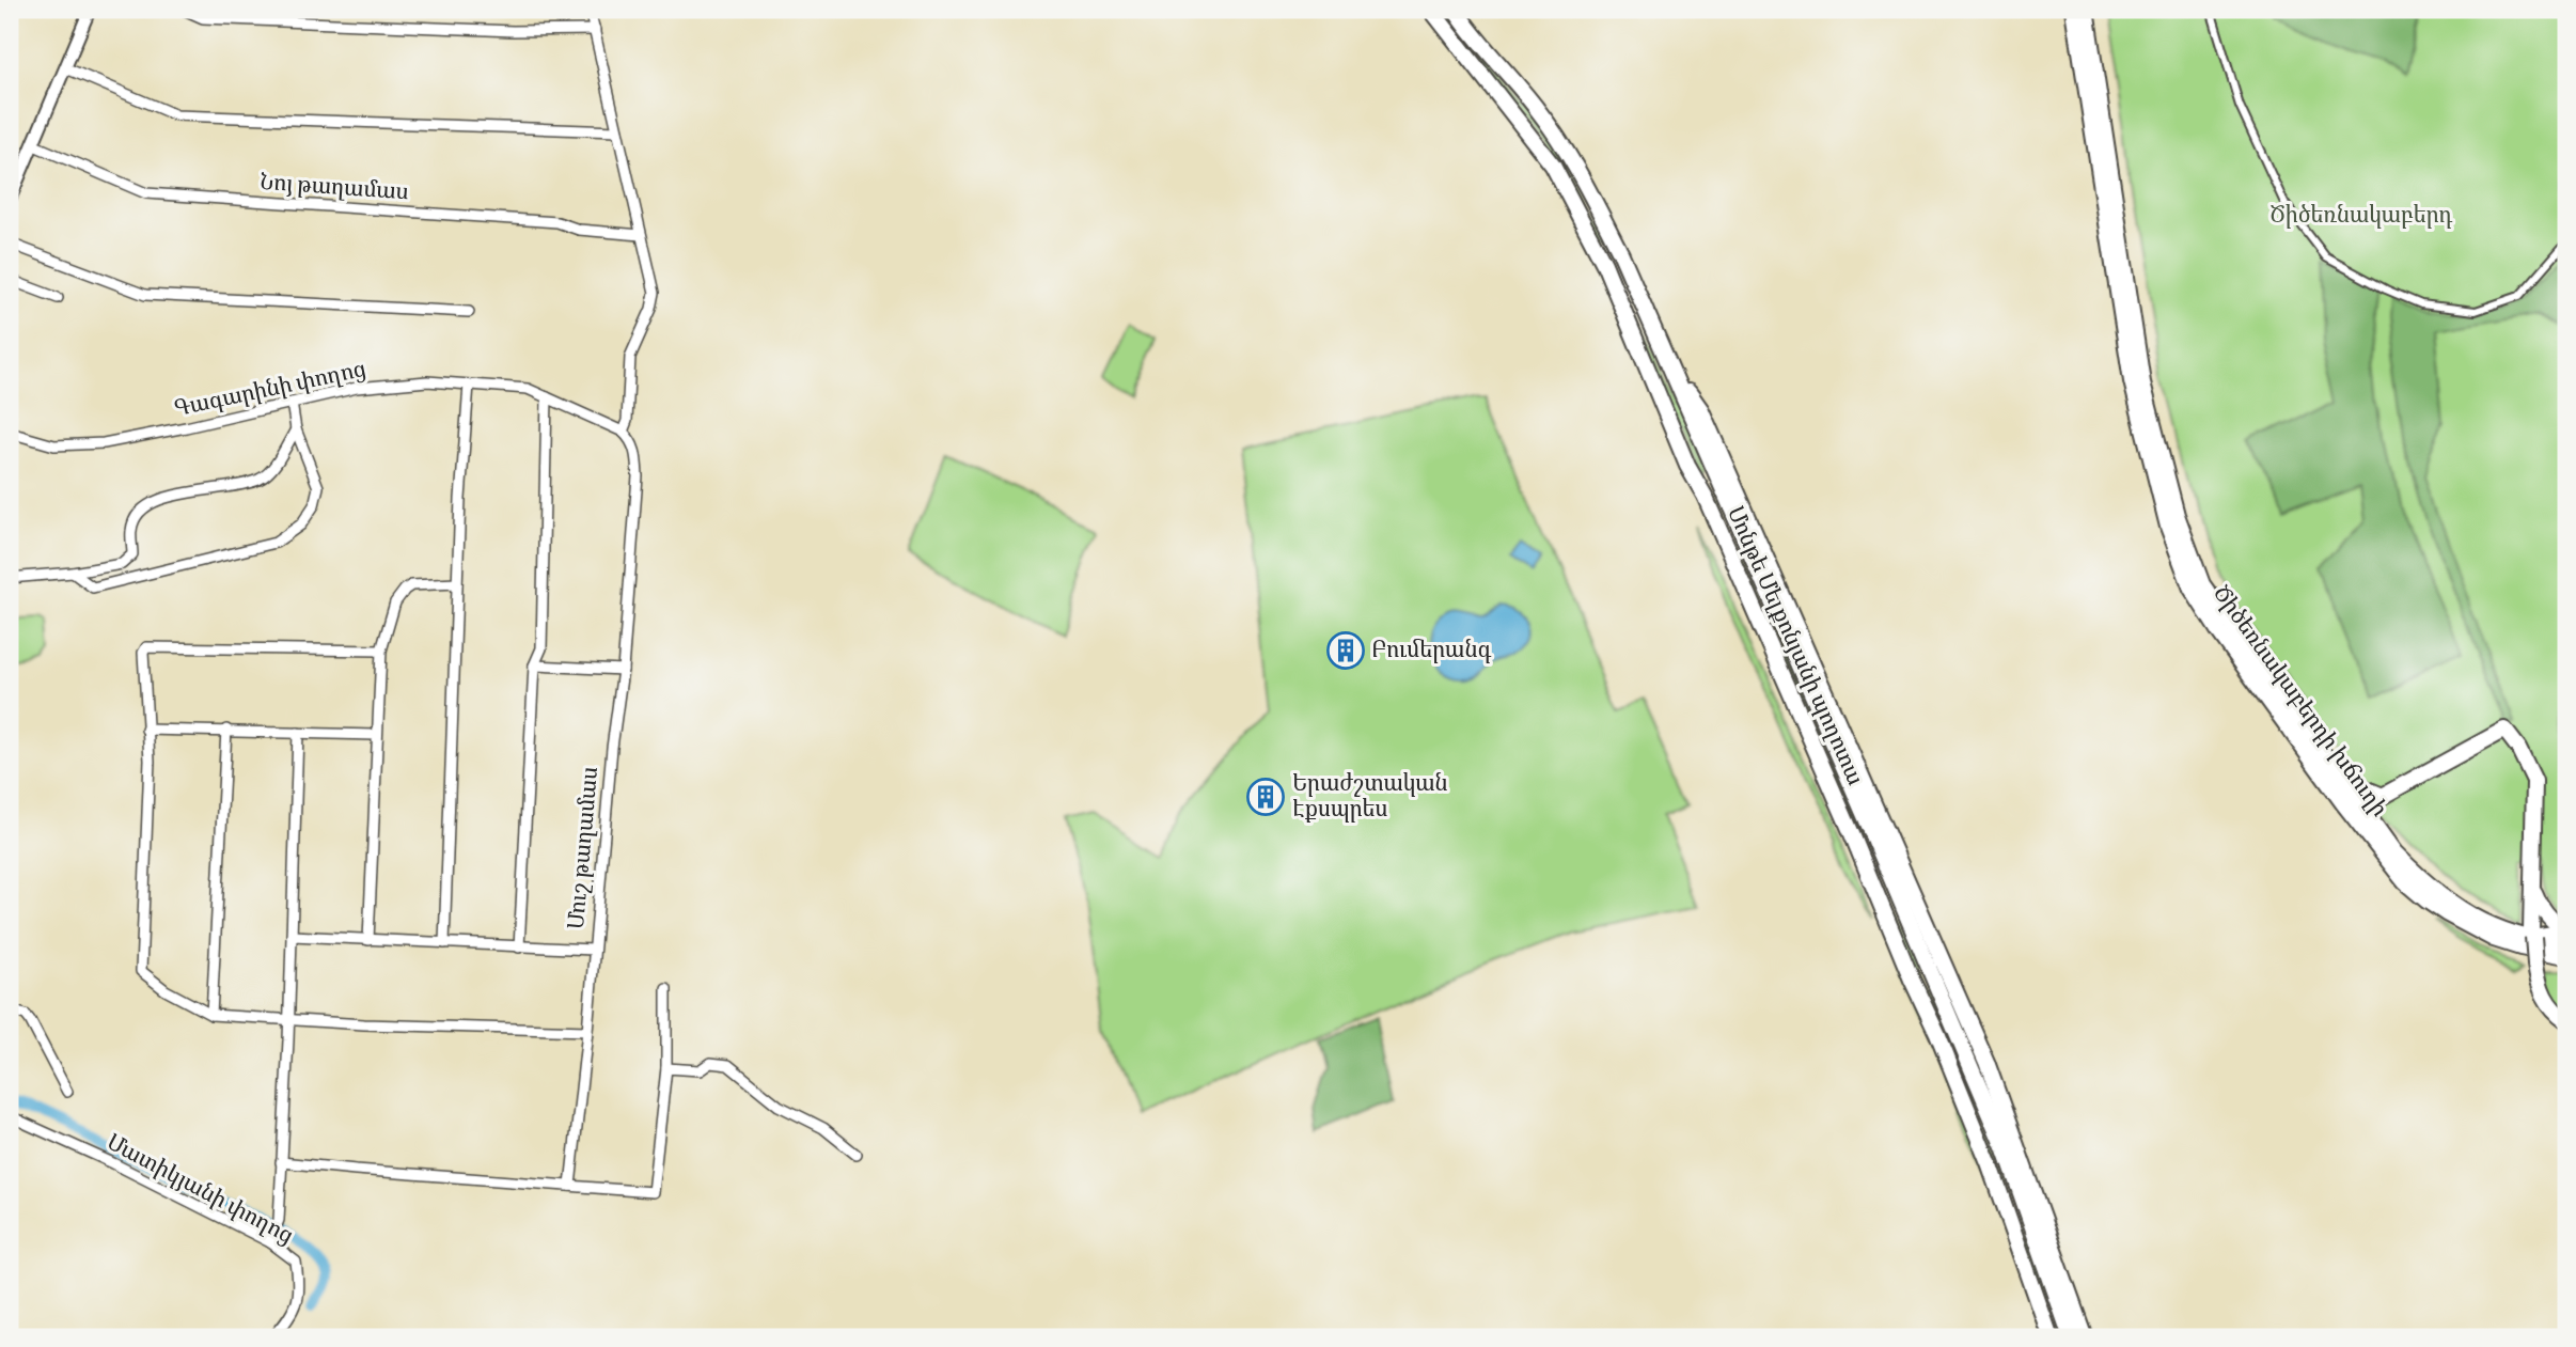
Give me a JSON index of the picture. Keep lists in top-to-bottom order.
{
  "streets": {
    "main road": ["Մոնթե Մելքոնյանի պողոտա", "Ծիծեռնակաբերդի խճուղի"],
    "street": [
      "Նոյ թաղամաս",
      "Գագարինի փողոց",
      "Մուշ թաղամաս",
      "Մատիկյանի փողոց"
    ]
  },
  "crossings": [
    ["Գագարինի փողոց", "Մուշ թաղամաս"]
  ],
  "parks": ["Ծիծեռնակաբերդ"],
  "places": {
    "building": ["Բումերանգ", "Երաժշտական Էքսպրես"]
  }
}
